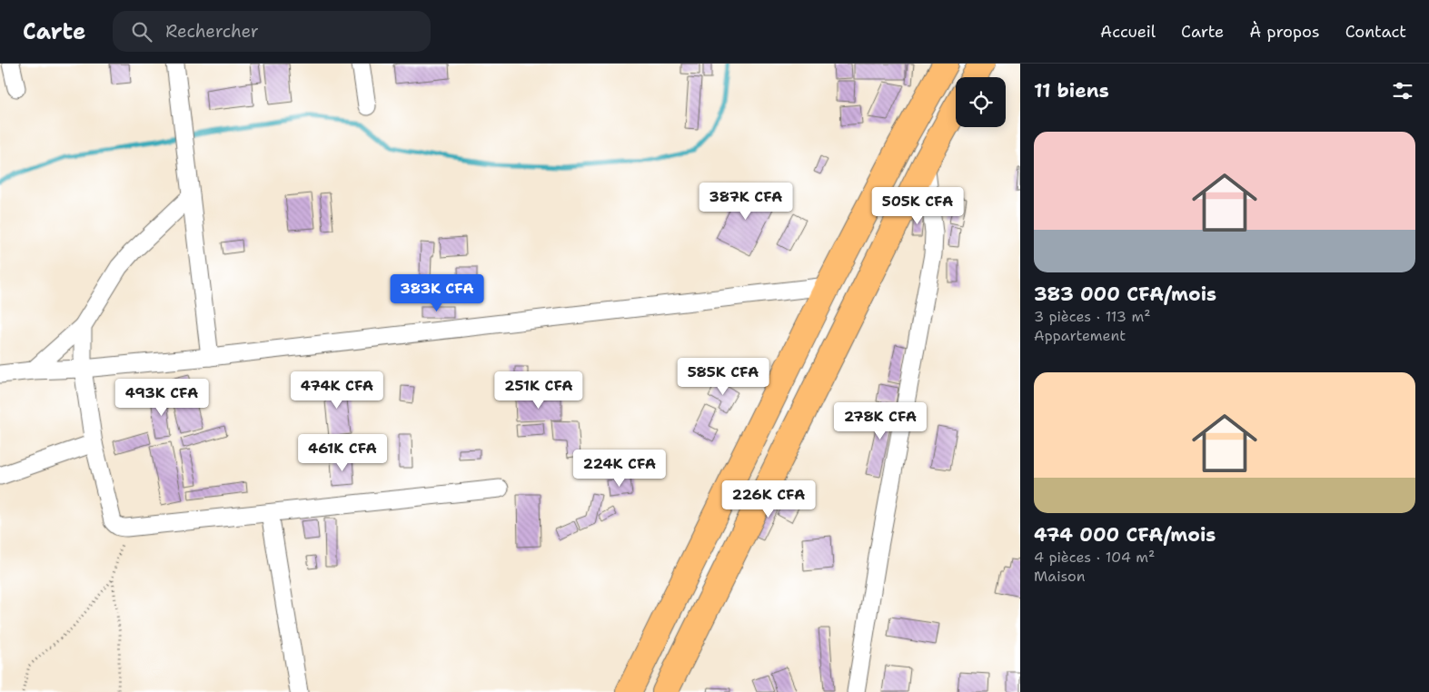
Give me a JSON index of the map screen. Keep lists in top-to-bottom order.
{
  "page": {
    "header": "Carte",
    "search": "Rechercher",
    "nav": [
      "Accueil",
      "Carte",
      "À propos",
      "Contact"
    ],
    "heading": "11 biens",
    "list": [
      {
        "name": "383 000 CFA/mois",
        "note": "3 pièces · 113 m² · Appartement"
      },
      {
        "name": "474 000 CFA/mois",
        "note": "4 pièces · 104 m² · Maison"
      }
    ],
    "price": [
      "387K CFA",
      "505K CFA",
      "383K CFA",
      "585K CFA",
      "474K CFA",
      "251K CFA",
      "493K CFA",
      "278K CFA",
      "461K CFA",
      "224K CFA",
      "226K CFA"
    ]
  }
}
